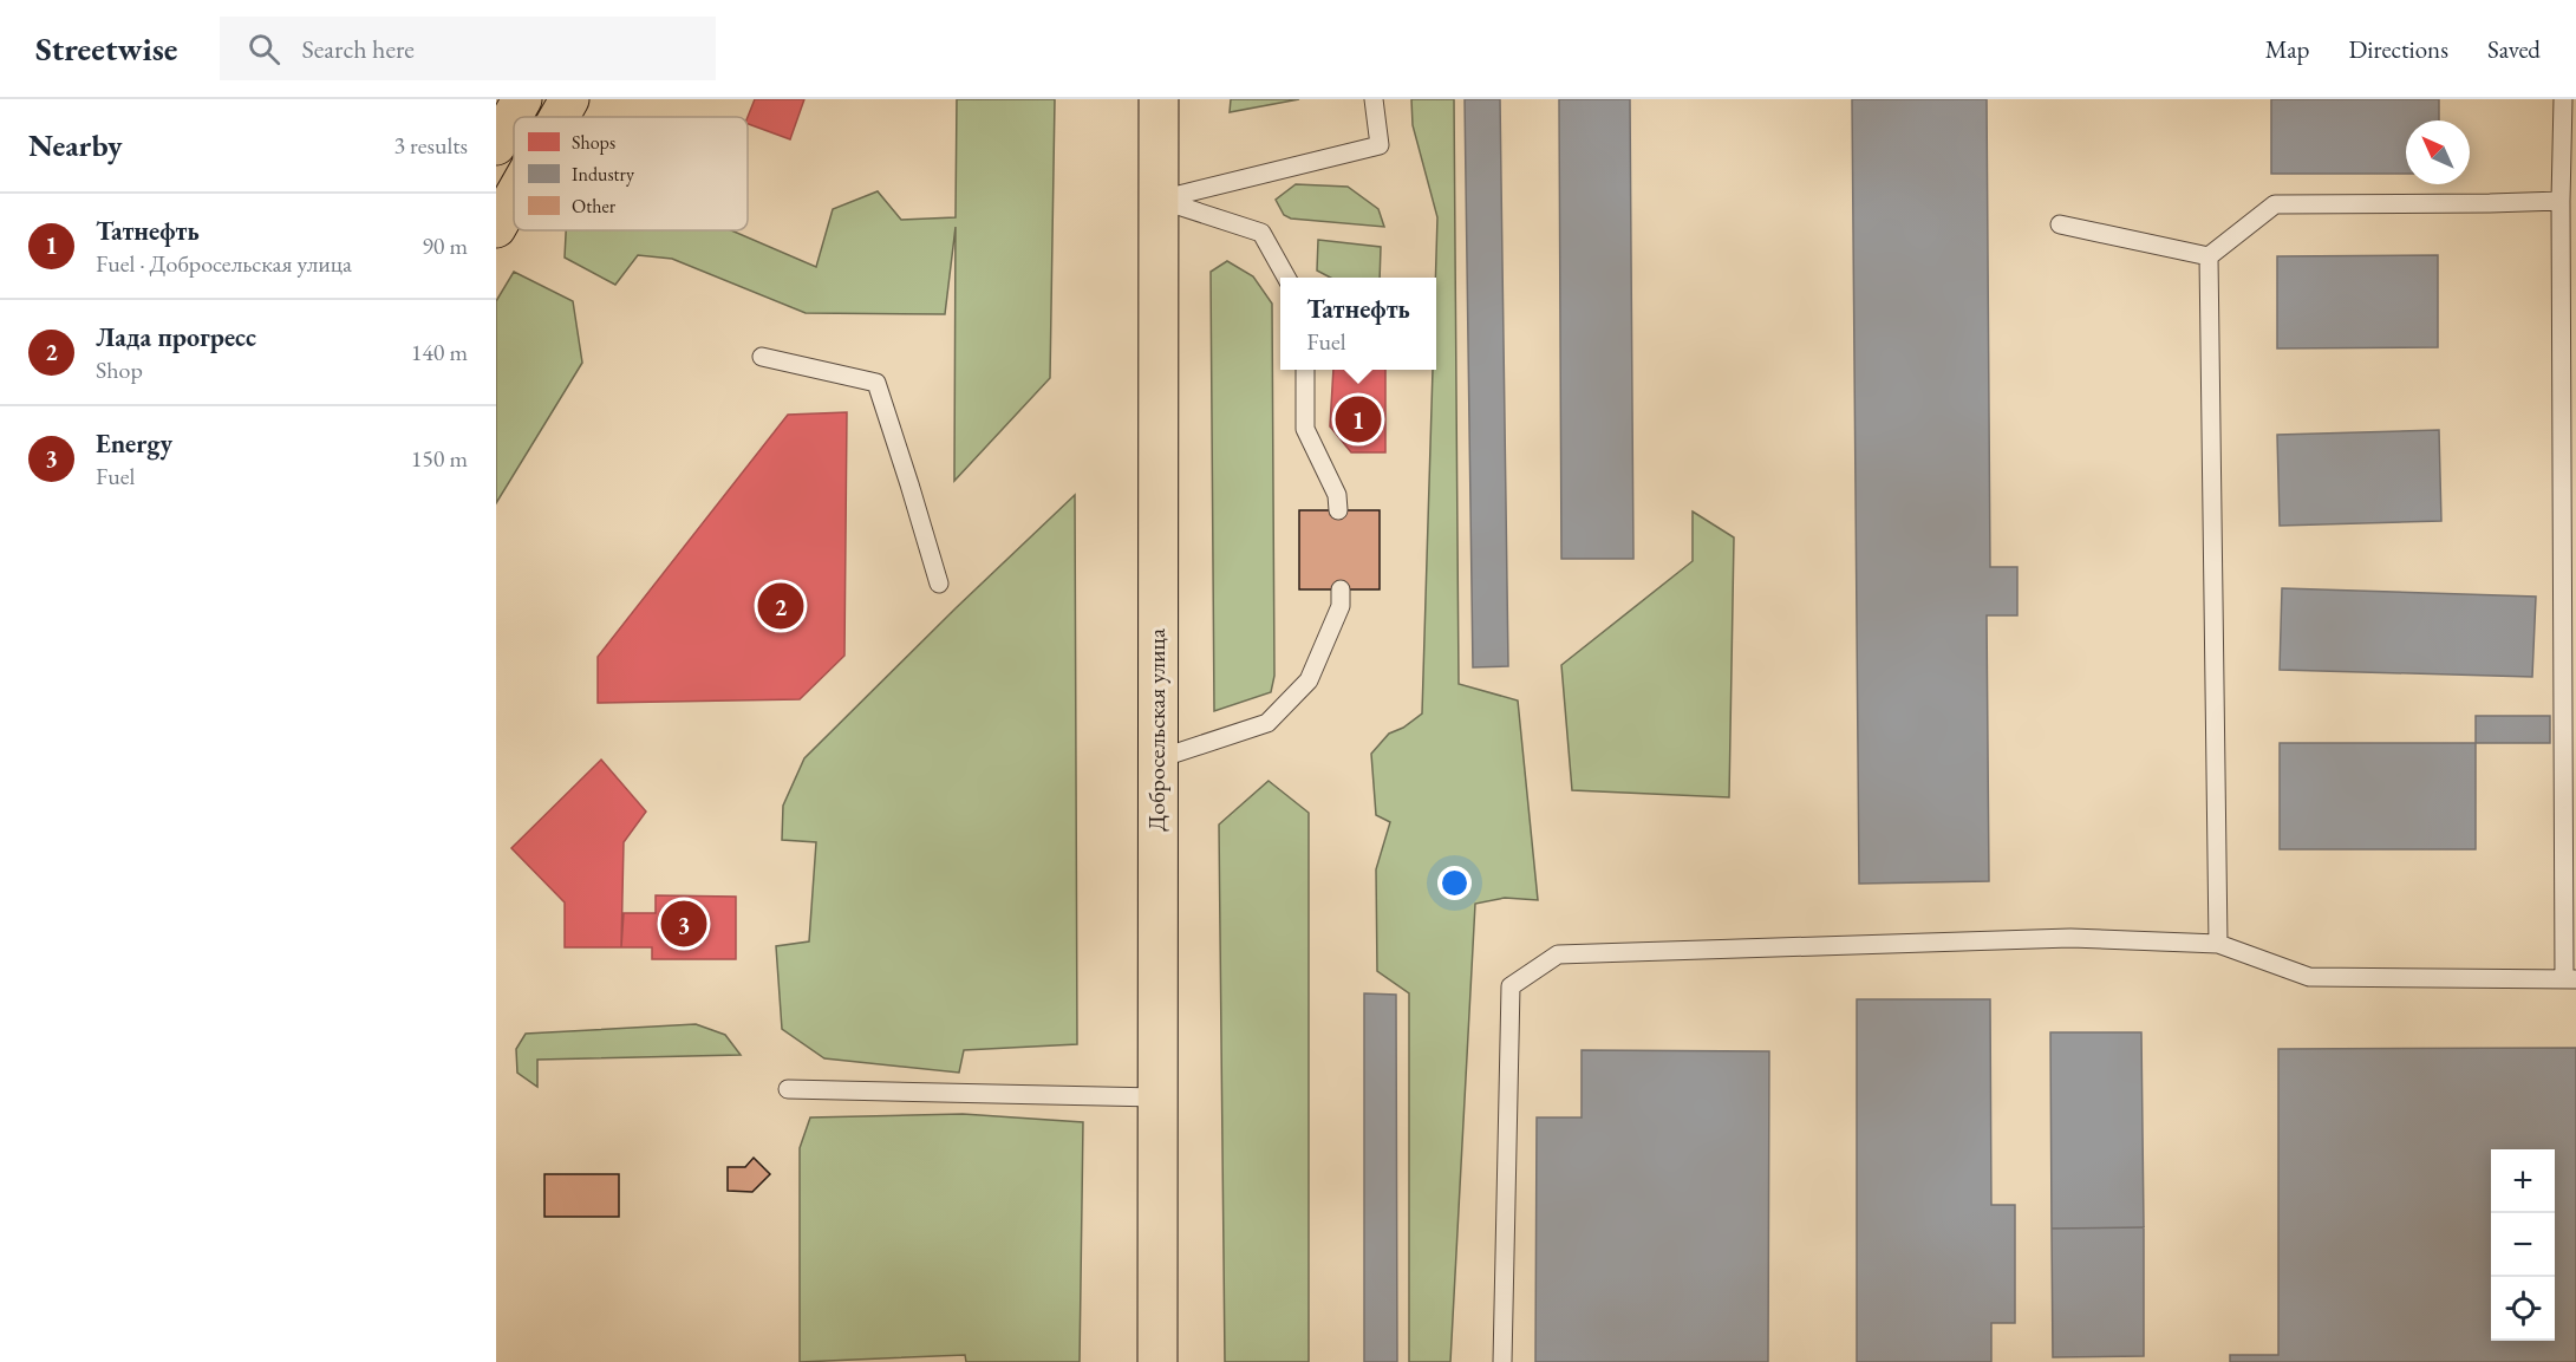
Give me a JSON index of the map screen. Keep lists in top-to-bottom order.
{
  "streets": {
    "main road": ["Добросельская улица"]
  },
  "legend": ["Shops", "Industry", "Other"],
  "north": "top left",
  "page": {
    "header": "Streetwise",
    "search": "Search here",
    "nav": ["Map", "Directions", "Saved"],
    "heading": ["Nearby", "3 results"],
    "list": [
      {
        "mark": "1",
        "name": "Татнефть",
        "note": "Fuel · Добросельская улица",
        "value": "90 m"
      },
      {
        "mark": "2",
        "name": "Лада прогресс",
        "note": "Shop",
        "value": "140 m"
      },
      {
        "mark": "3",
        "name": "Energy",
        "note": "Fuel",
        "value": "150 m"
      }
    ],
    "popup": ["Татнефть", "Fuel"],
    "pins": ["1", "2", "3"],
    "map_buttons": ["+", "−"]
  }
}
